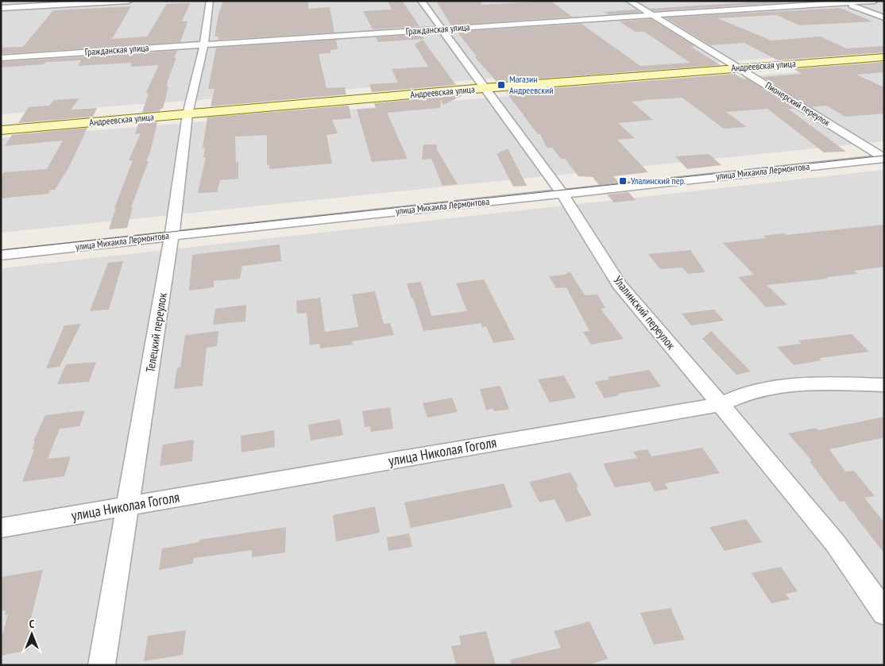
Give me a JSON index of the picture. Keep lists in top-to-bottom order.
{
  "streets": {
    "street": [
      "Гражданская улица",
      "Андреевская улица",
      "Пионерский переулок",
      "улица Михаила Лермонтова",
      "Улалинский переулок",
      "Телецкий переулок",
      "улица Николая Гоголя"
    ]
  },
  "crossings": [
    ["Гражданская улица", "Пионерский переулок"],
    ["Гражданская улица", "Улалинский переулок"],
    ["Гражданская улица", "Телецкий переулок"],
    ["Андреевская улица", "Пионерский переулок"],
    ["Андреевская улица", "Улалинский переулок"],
    ["Андреевская улица", "Телецкий переулок"],
    ["Пионерский переулок", "улица Михаила Лермонтова"],
    ["улица Михаила Лермонтова", "Улалинский переулок"],
    ["улица Михаила Лермонтова", "Телецкий переулок"],
    ["Улалинский переулок", "улица Николая Гоголя"],
    ["Телецкий переулок", "улица Николая Гоголя"]
  ],
  "places": {
    "transit": ["Магазин Андреевский", "Улалинский пер."]
  },
  "north": "top"
}
